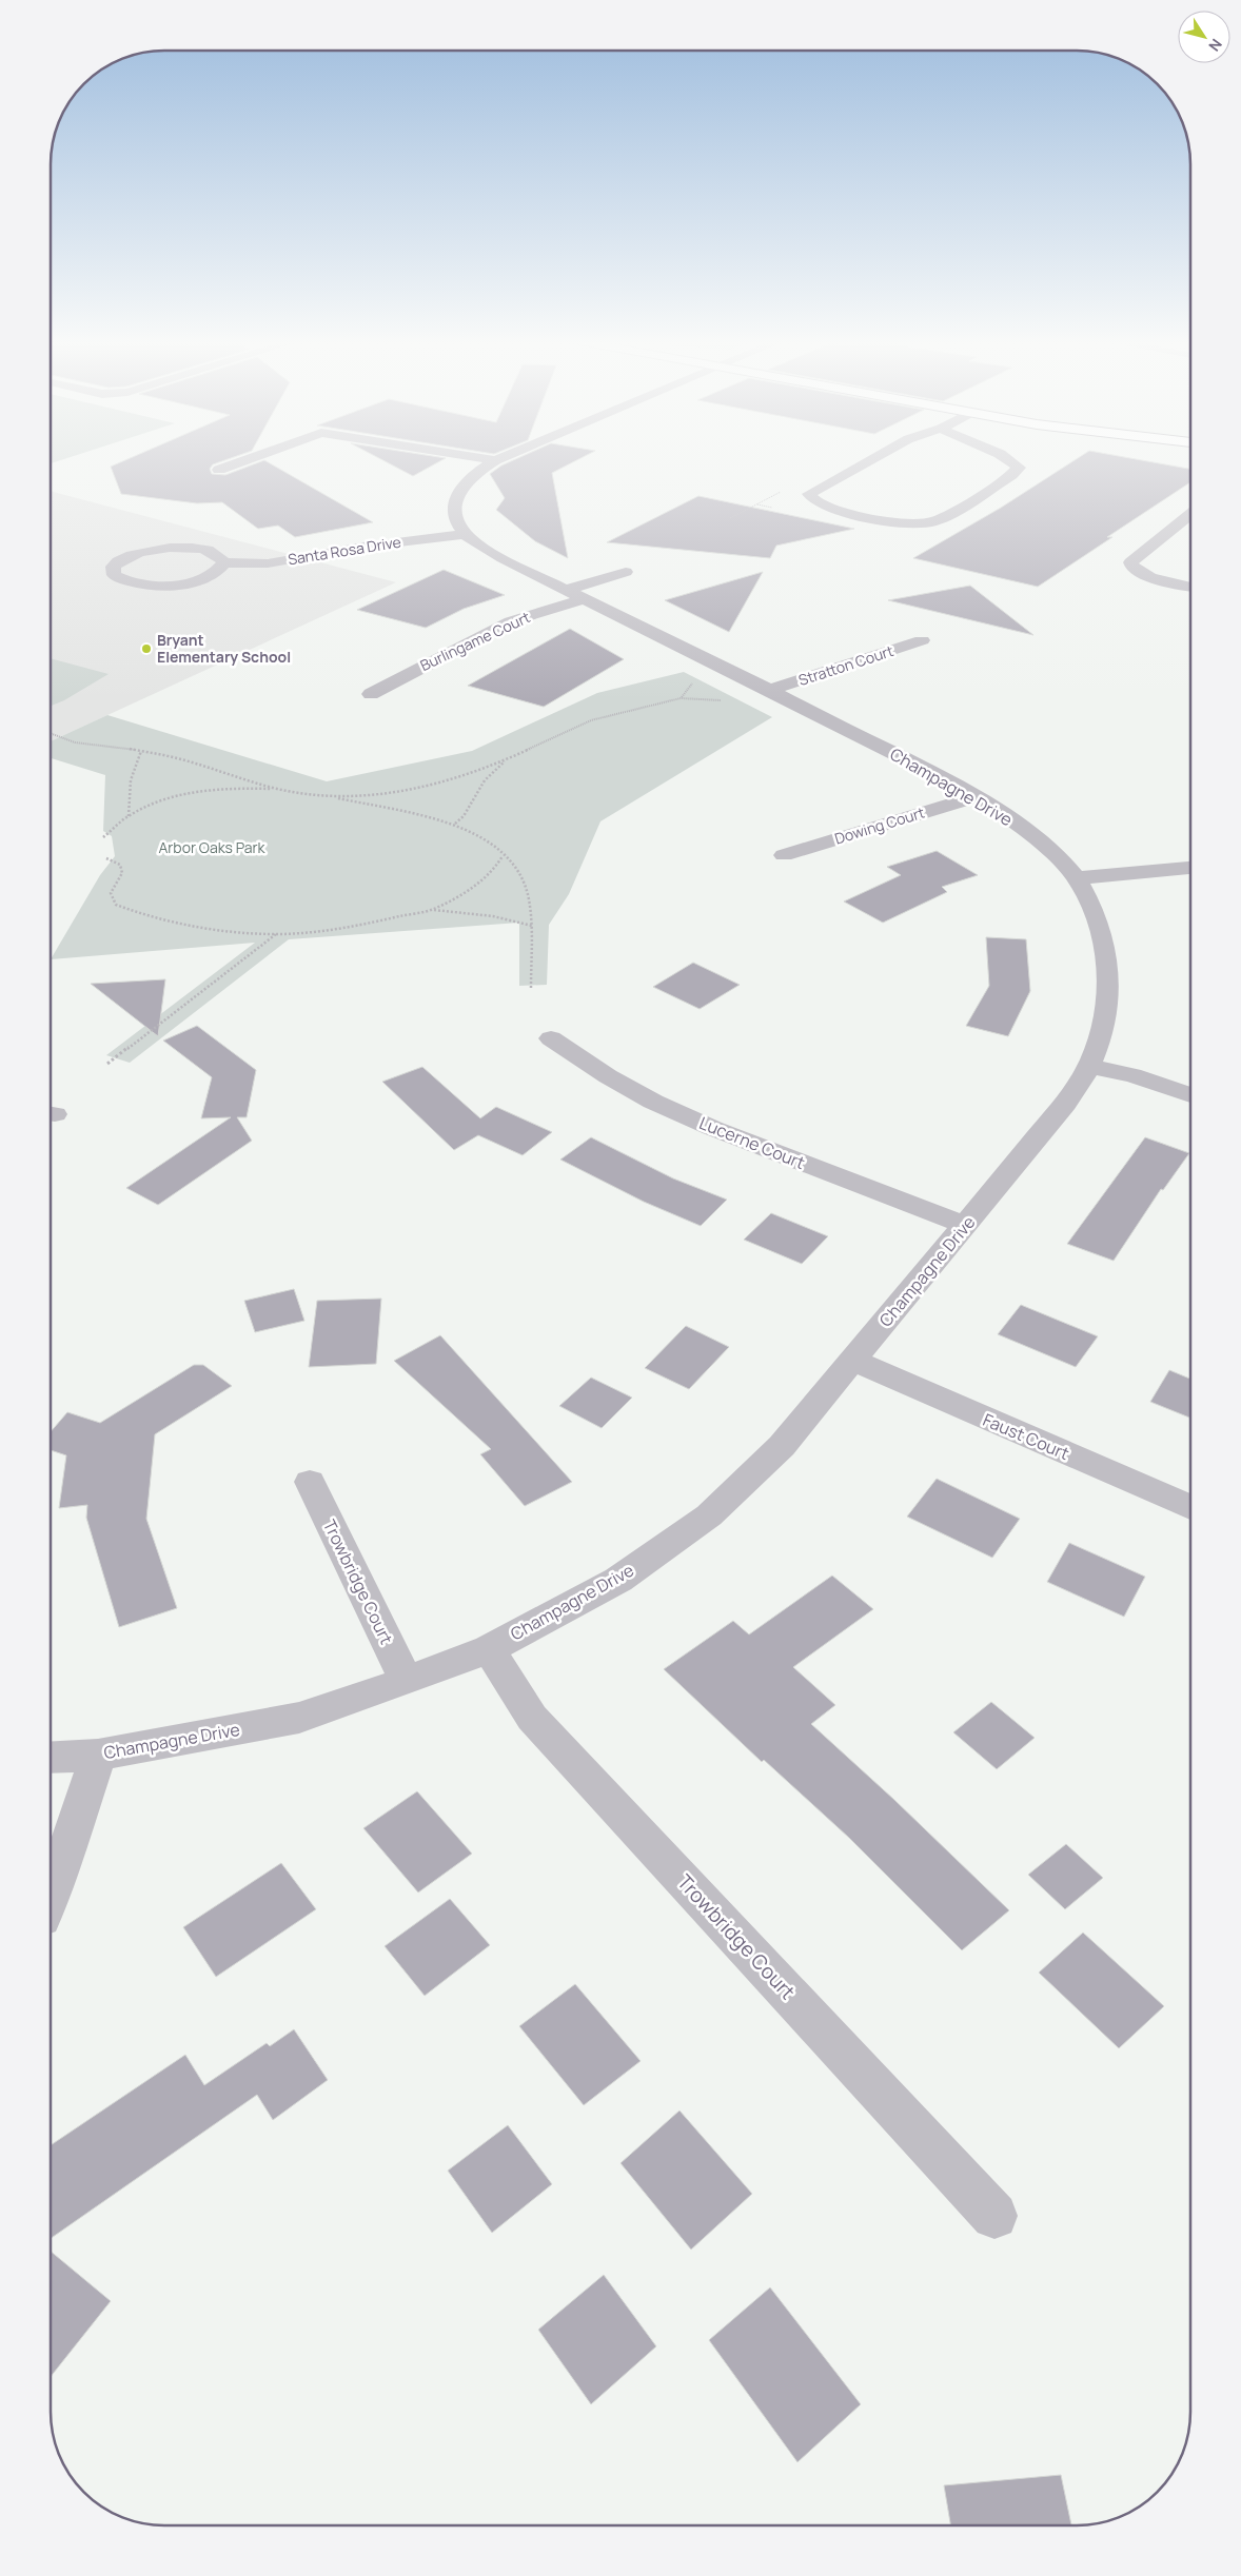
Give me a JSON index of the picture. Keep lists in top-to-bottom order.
{
  "streets": {
    "street": [
      "Santa Rosa Drive",
      "Burlingame Court",
      "Stratton Court",
      "Champagne Drive",
      "Dowing Court",
      "Lucerne Court",
      "Faust Court",
      "Trowbridge Court"
    ]
  },
  "crossings": [
    ["Santa Rosa Drive", "Champagne Drive"],
    ["Burlingame Court", "Champagne Drive"],
    ["Stratton Court", "Champagne Drive"],
    ["Champagne Drive", "Dowing Court"],
    ["Champagne Drive", "Lucerne Court"],
    ["Champagne Drive", "Faust Court"],
    ["Champagne Drive", "Trowbridge Court"]
  ],
  "parks": ["Arbor Oaks Park"],
  "places": ["Bryant Elementary School"],
  "north": "bottom right"
}
